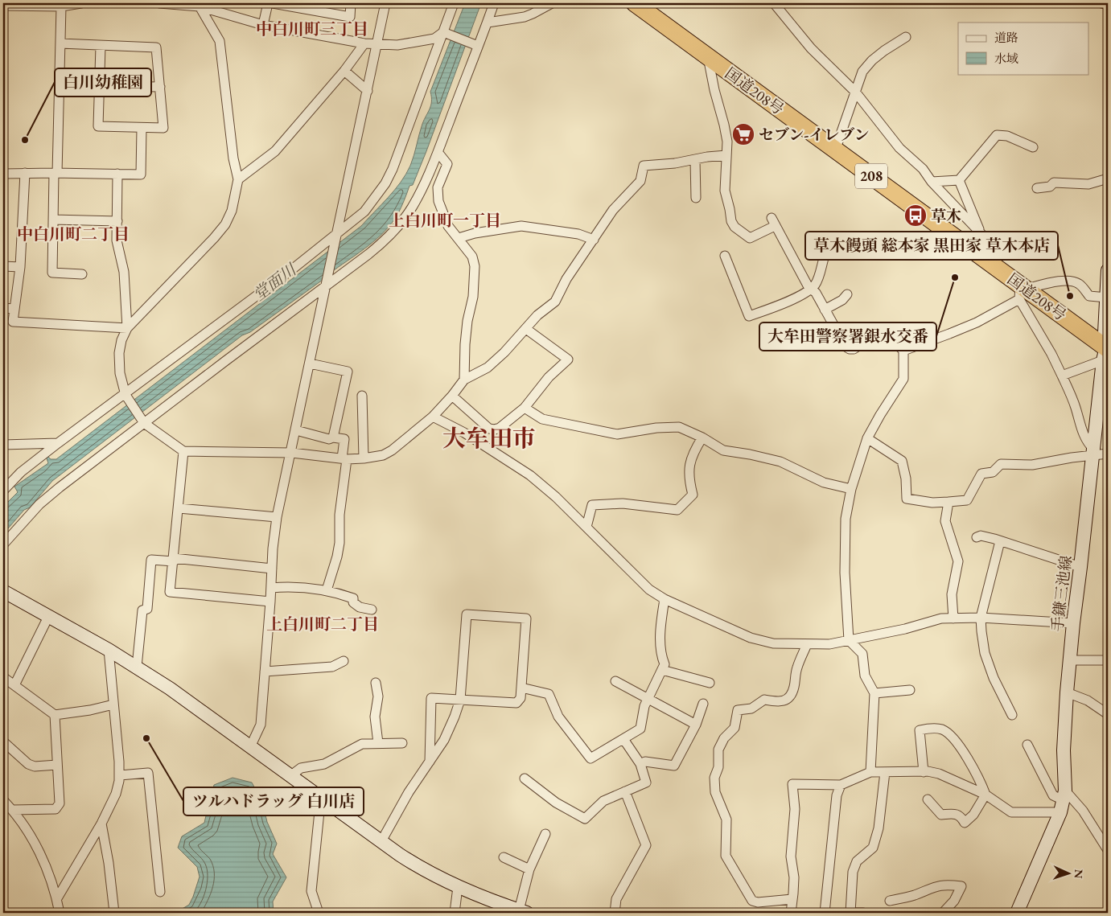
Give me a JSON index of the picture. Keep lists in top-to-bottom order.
{
  "streets": {
    "highway": ["国道208号", "208"],
    "street": ["手鎌三池線"]
  },
  "crossings": [
    ["国道208号", "手鎌三池線"]
  ],
  "districts": [
    "中白川町三丁目",
    "上白川町一丁目",
    "中白川町二丁目",
    "大牟田市",
    "上白川町二丁目"
  ],
  "water": ["堂面川"],
  "places": {
    "supermarket": ["セブン-イレブン"],
    "other": [
      "白川幼稚園",
      "大牟田警察署銀水交番",
      "草木饅頭 総本家 黒田家 草木本店",
      "ツルハドラッグ 白川店"
    ],
    "bus stop": ["草木"]
  },
  "legend": ["道路", "水域"],
  "north": "right"
}
